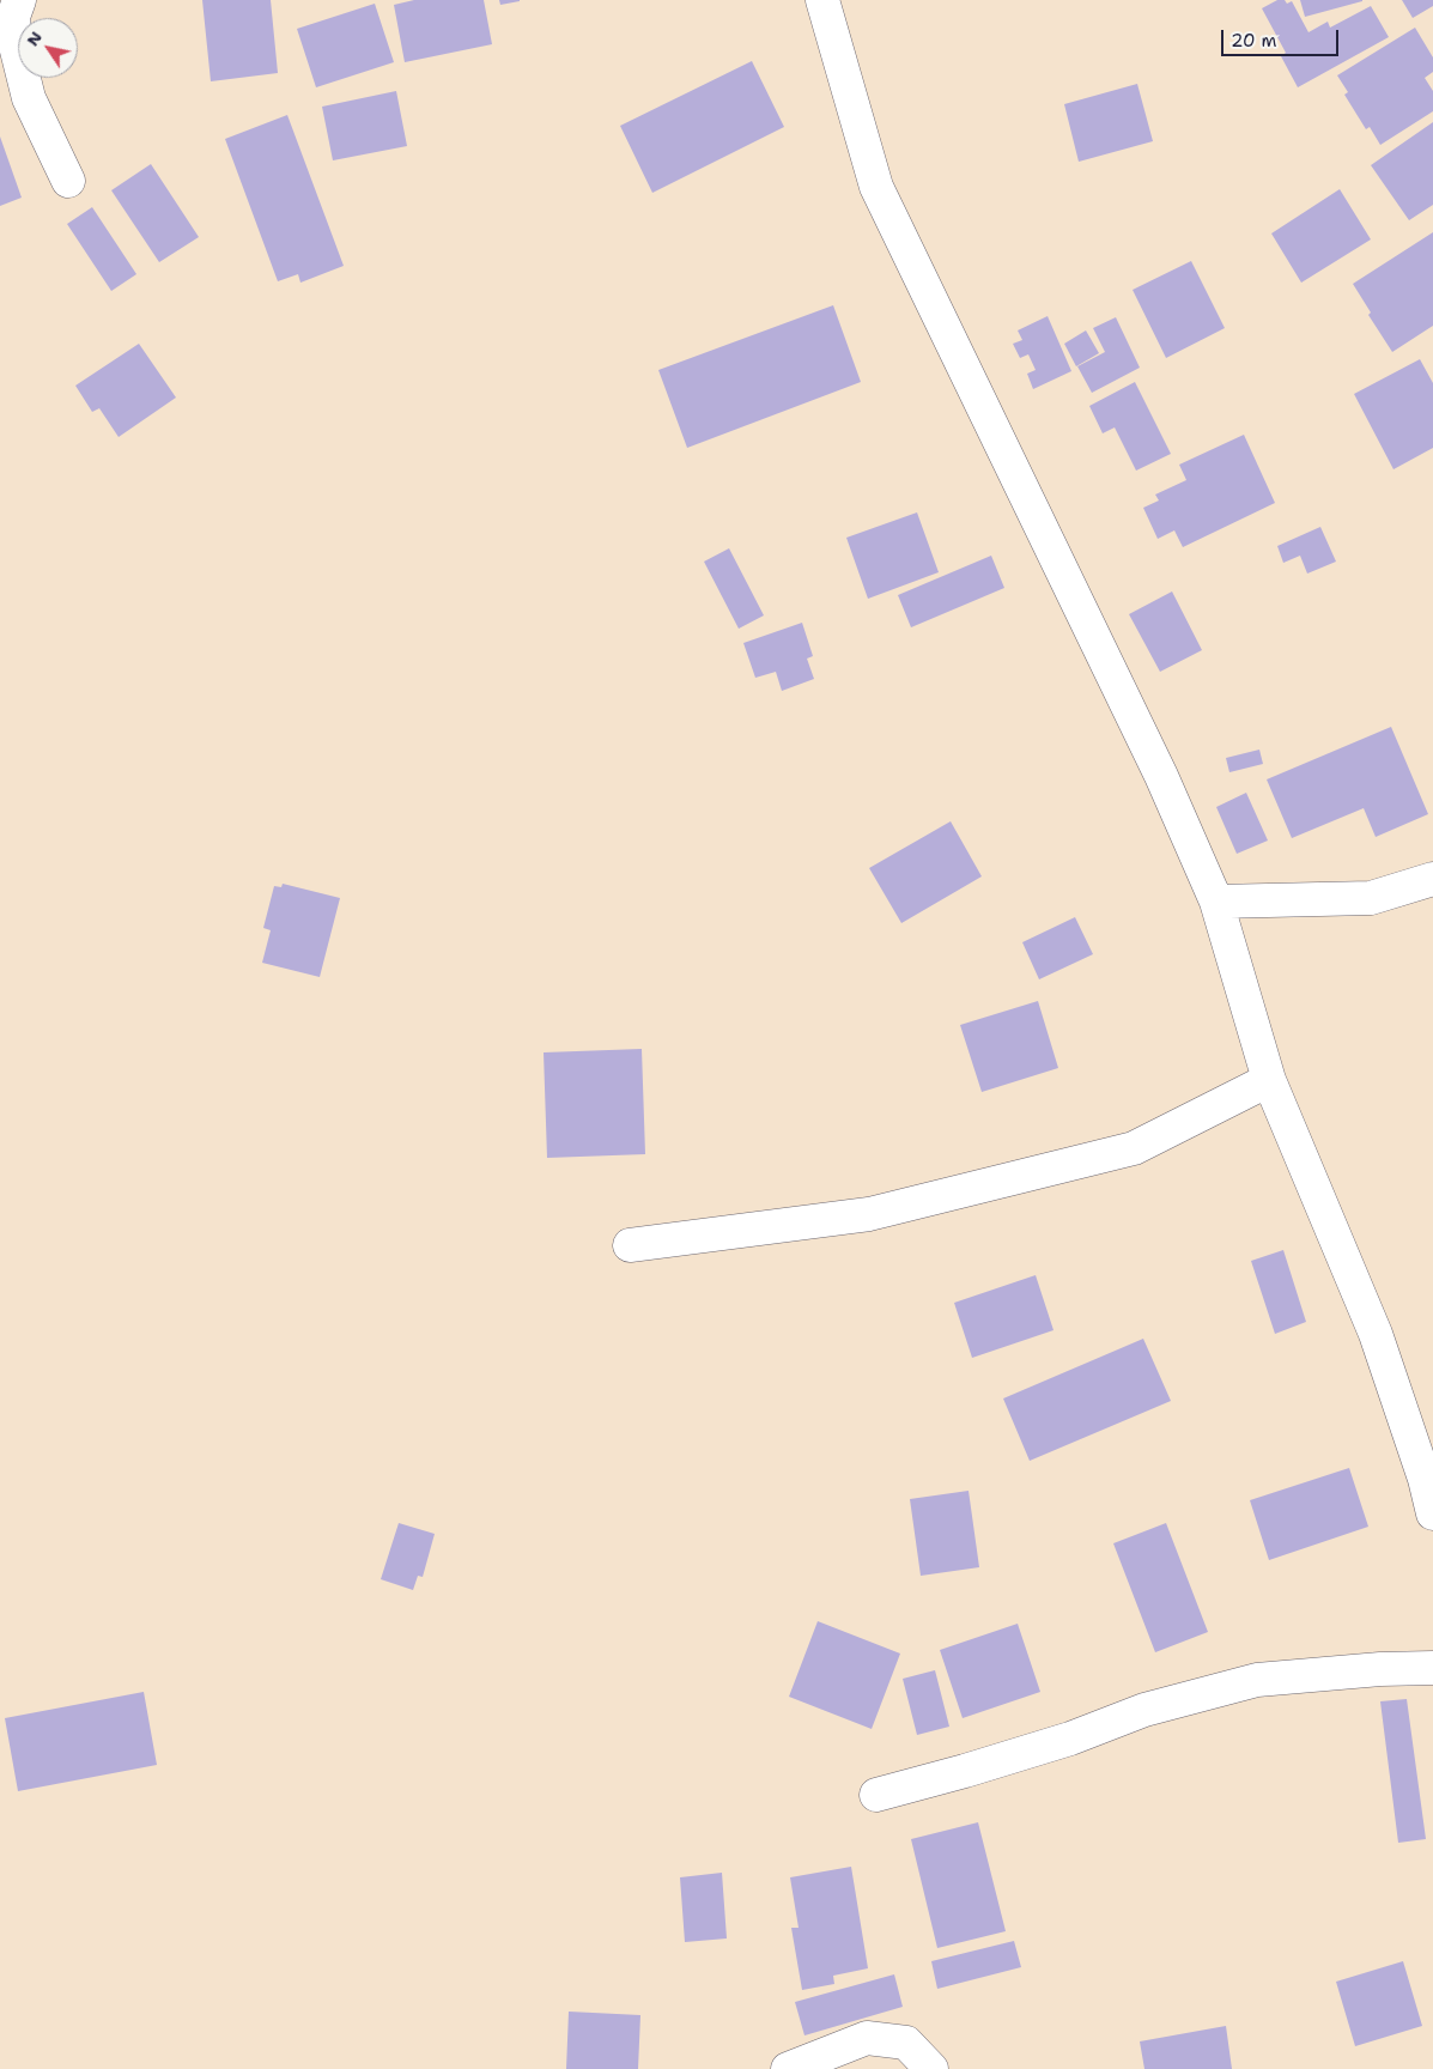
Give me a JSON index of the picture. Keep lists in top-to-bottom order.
{
  "scale_bar": "20 m",
  "north": "top left"
}
